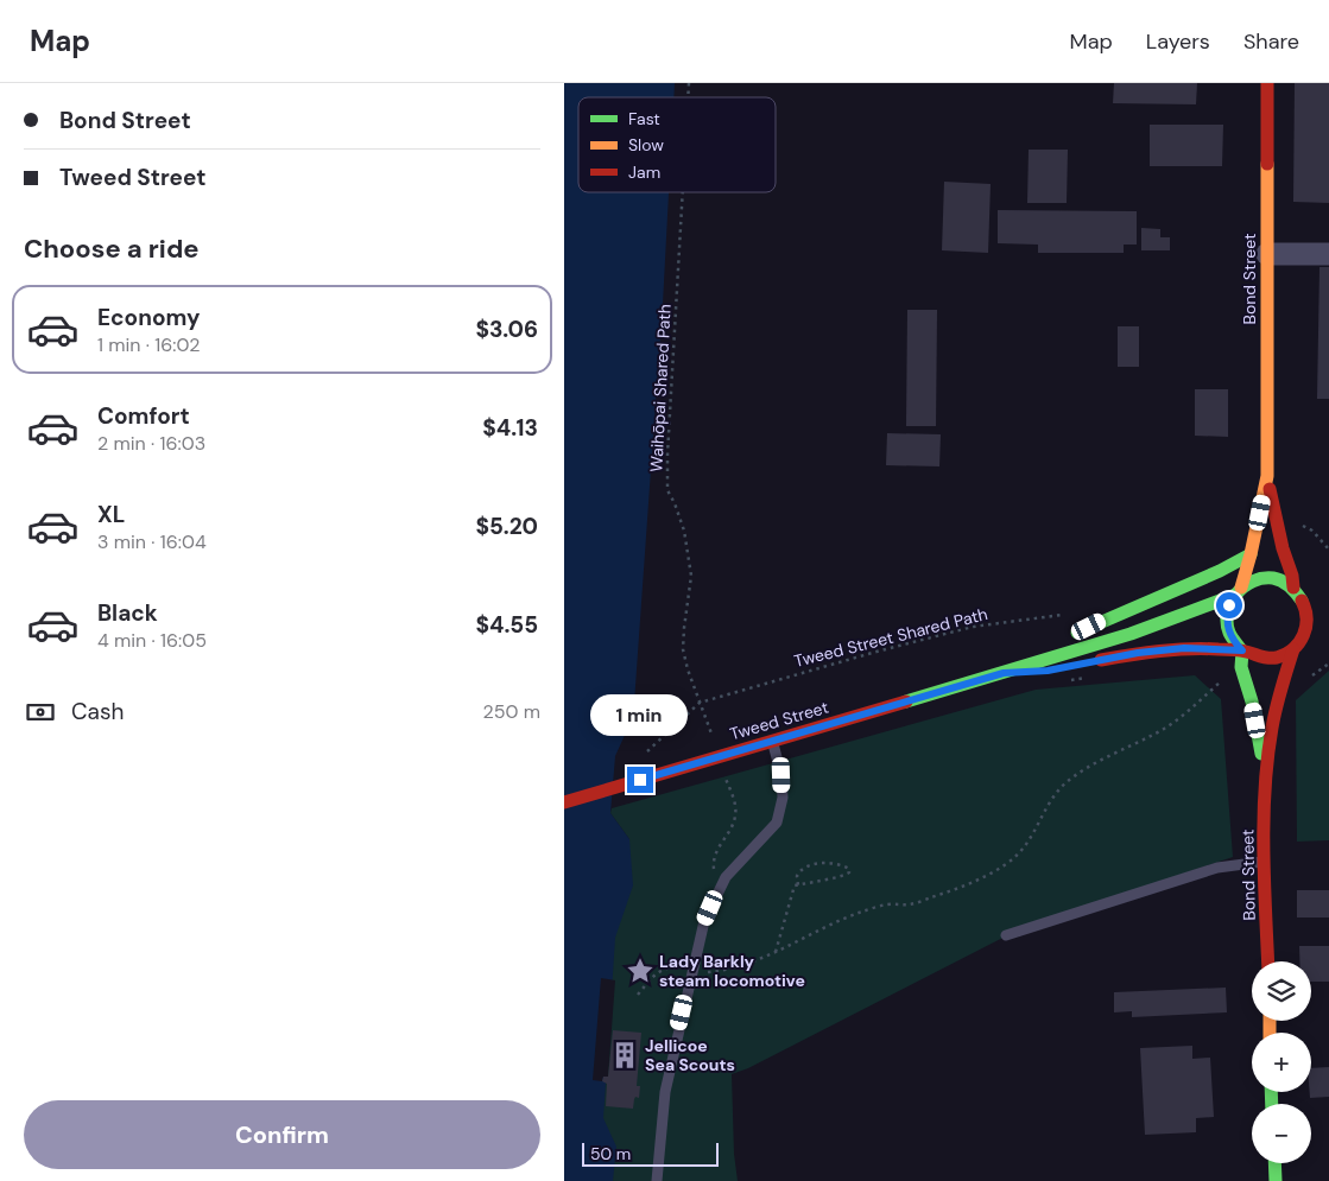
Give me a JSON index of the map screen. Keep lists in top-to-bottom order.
{
  "streets": {
    "main road": ["Bond Street", "Tweed Street"],
    "path": ["Waihōpai Shared Path", "Tweed Street Shared Path"]
  },
  "crossings": [
    ["Bond Street", "Tweed Street"],
    ["Waihōpai Shared Path", "Tweed Street Shared Path"],
    ["Waihōpai Shared Path", "Tweed Street"]
  ],
  "places": {
    "place": ["Lady Barkly steam locomotive"],
    "building": ["Jellicoe Sea Scouts"]
  },
  "legend": ["Fast", "Slow", "Jam"],
  "scale_bar": "50 m",
  "page": {
    "header": "Map",
    "nav": ["Map", "Layers", "Share"],
    "banner": ["Bond Street", "Tweed Street"],
    "heading": "Choose a ride",
    "list": [
      {
        "name": "Economy",
        "note": "1 min · 16:02",
        "value": "$3.06"
      },
      {
        "name": "Comfort",
        "note": "2 min · 16:03",
        "value": "$4.13"
      },
      {
        "name": "XL",
        "note": "3 min · 16:04",
        "value": "$5.20"
      },
      {
        "name": "Black",
        "note": "4 min · 16:05",
        "value": "$4.55"
      }
    ],
    "pay": ["Cash", "250 m"],
    "bubble": "1 min",
    "map_buttons": ["+", "−"],
    "buttons": "Confirm",
    "scale": "50 m"
  }
}
